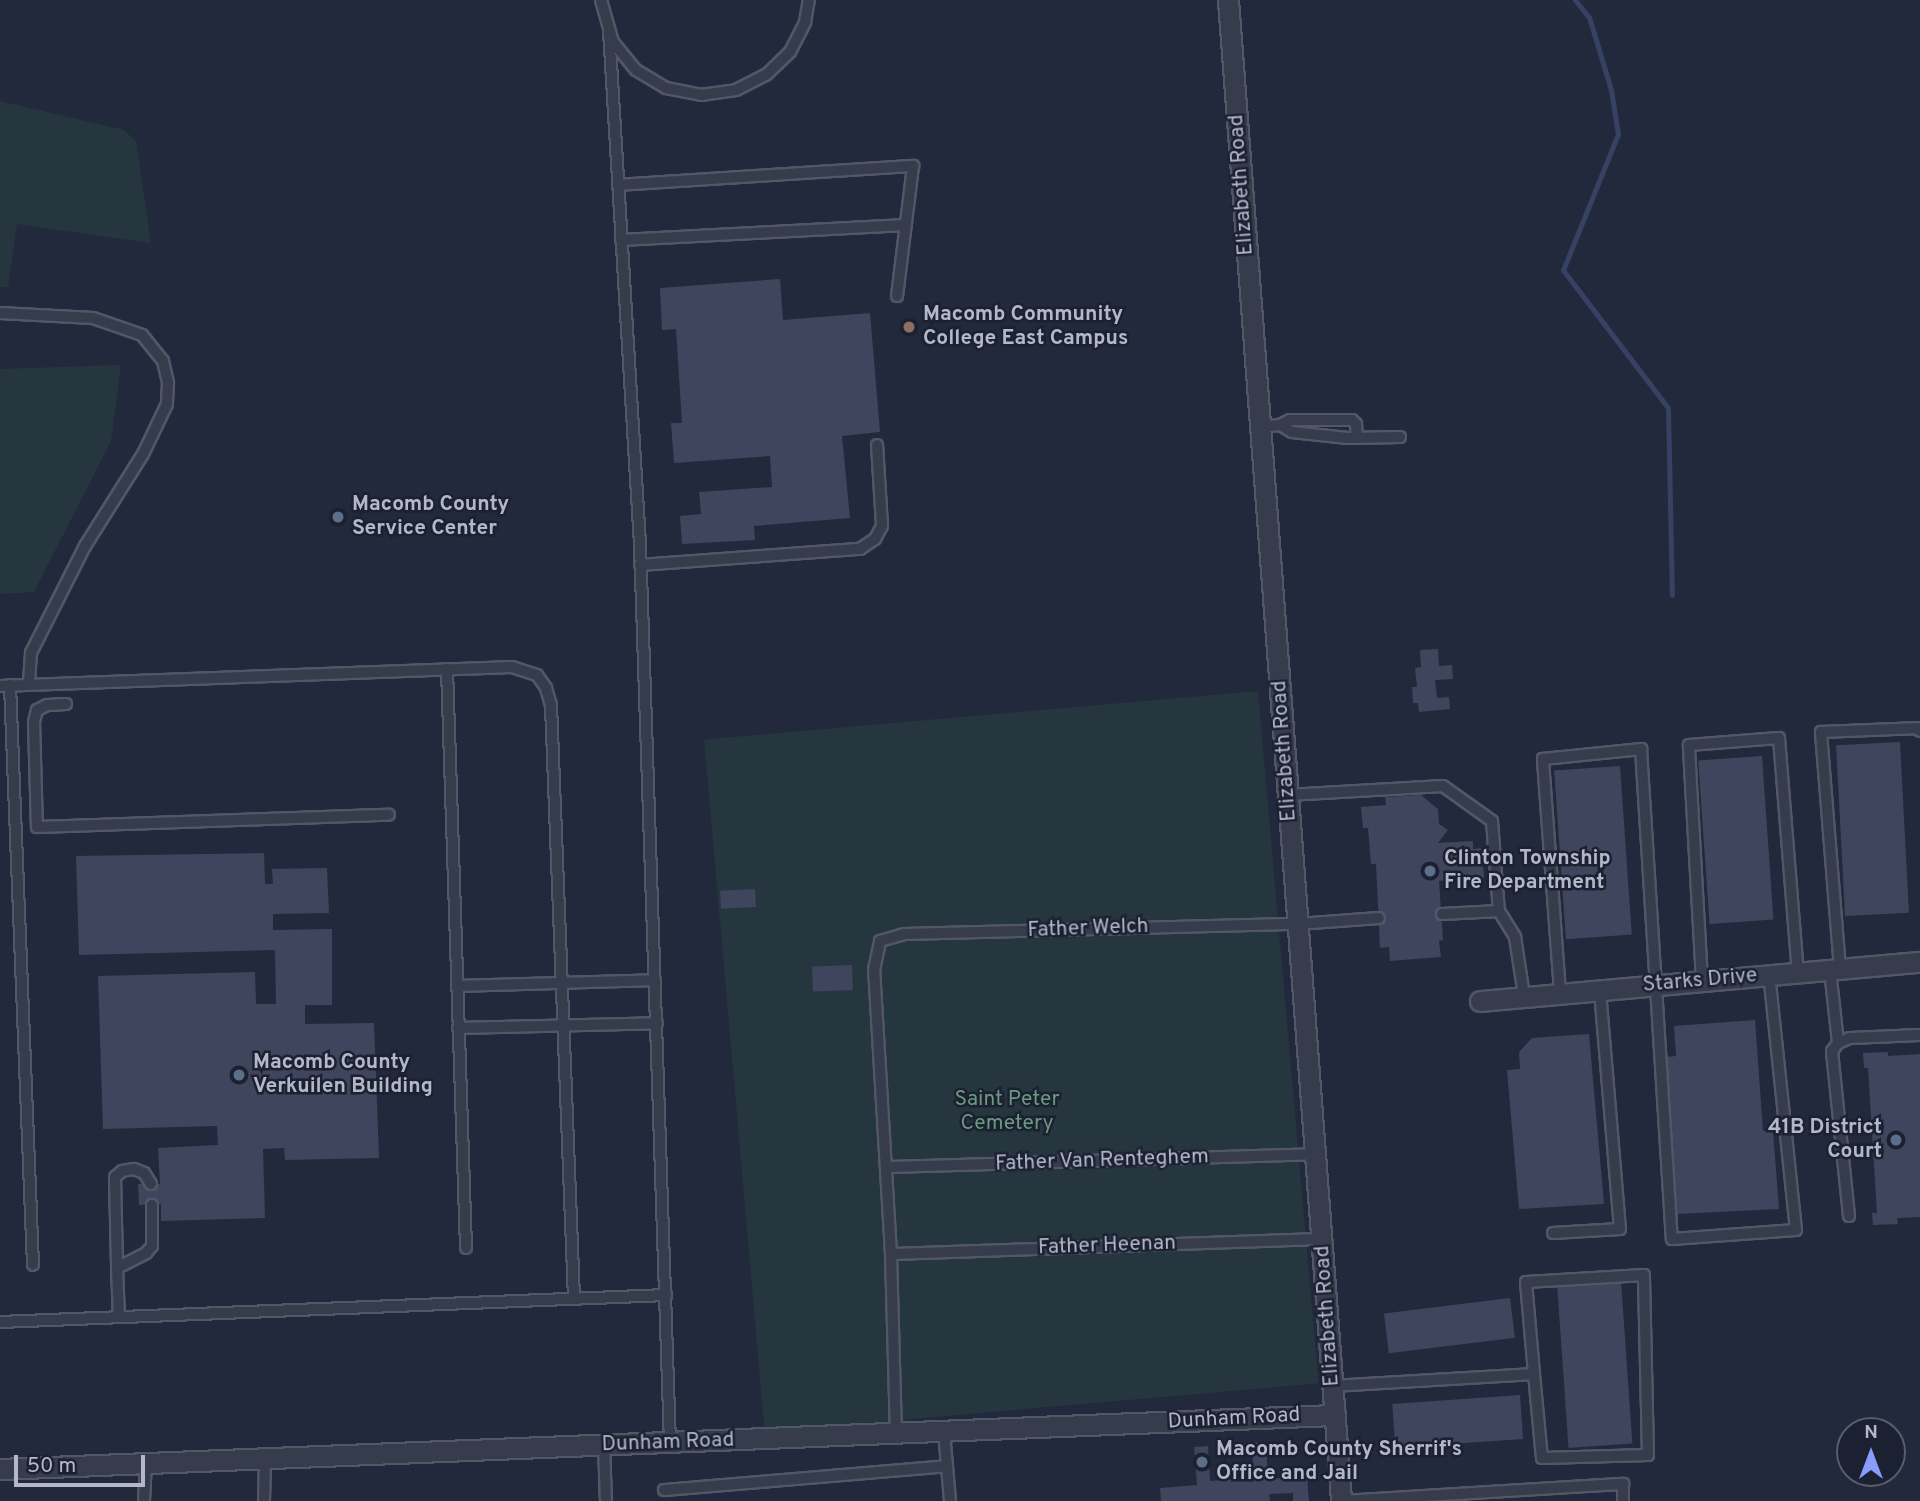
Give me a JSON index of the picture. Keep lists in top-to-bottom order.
{
  "streets": {
    "street": ["Elizabeth Road", "Starks Drive", "Dunham Road"],
    "lane": ["Father Welch", "Father Van Renteghem", "Father Heenan"]
  },
  "crossings": [
    ["Elizabeth Road", "Father Welch"],
    ["Elizabeth Road", "Father Van Renteghem"],
    ["Elizabeth Road", "Father Heenan"],
    ["Elizabeth Road", "Dunham Road"],
    ["Father Welch", "Father Van Renteghem"]
  ],
  "parks": ["Saint Peter Cemetery"],
  "places": [
    "Macomb Community College East Campus",
    "Macomb County Service Center",
    "Clinton Township Fire Department",
    "Macomb County Verkuilen Building",
    "41B District Court",
    "Macomb County Sherrif's Office and Jail"
  ],
  "scale_bar": "50 m",
  "north": "top"
}
